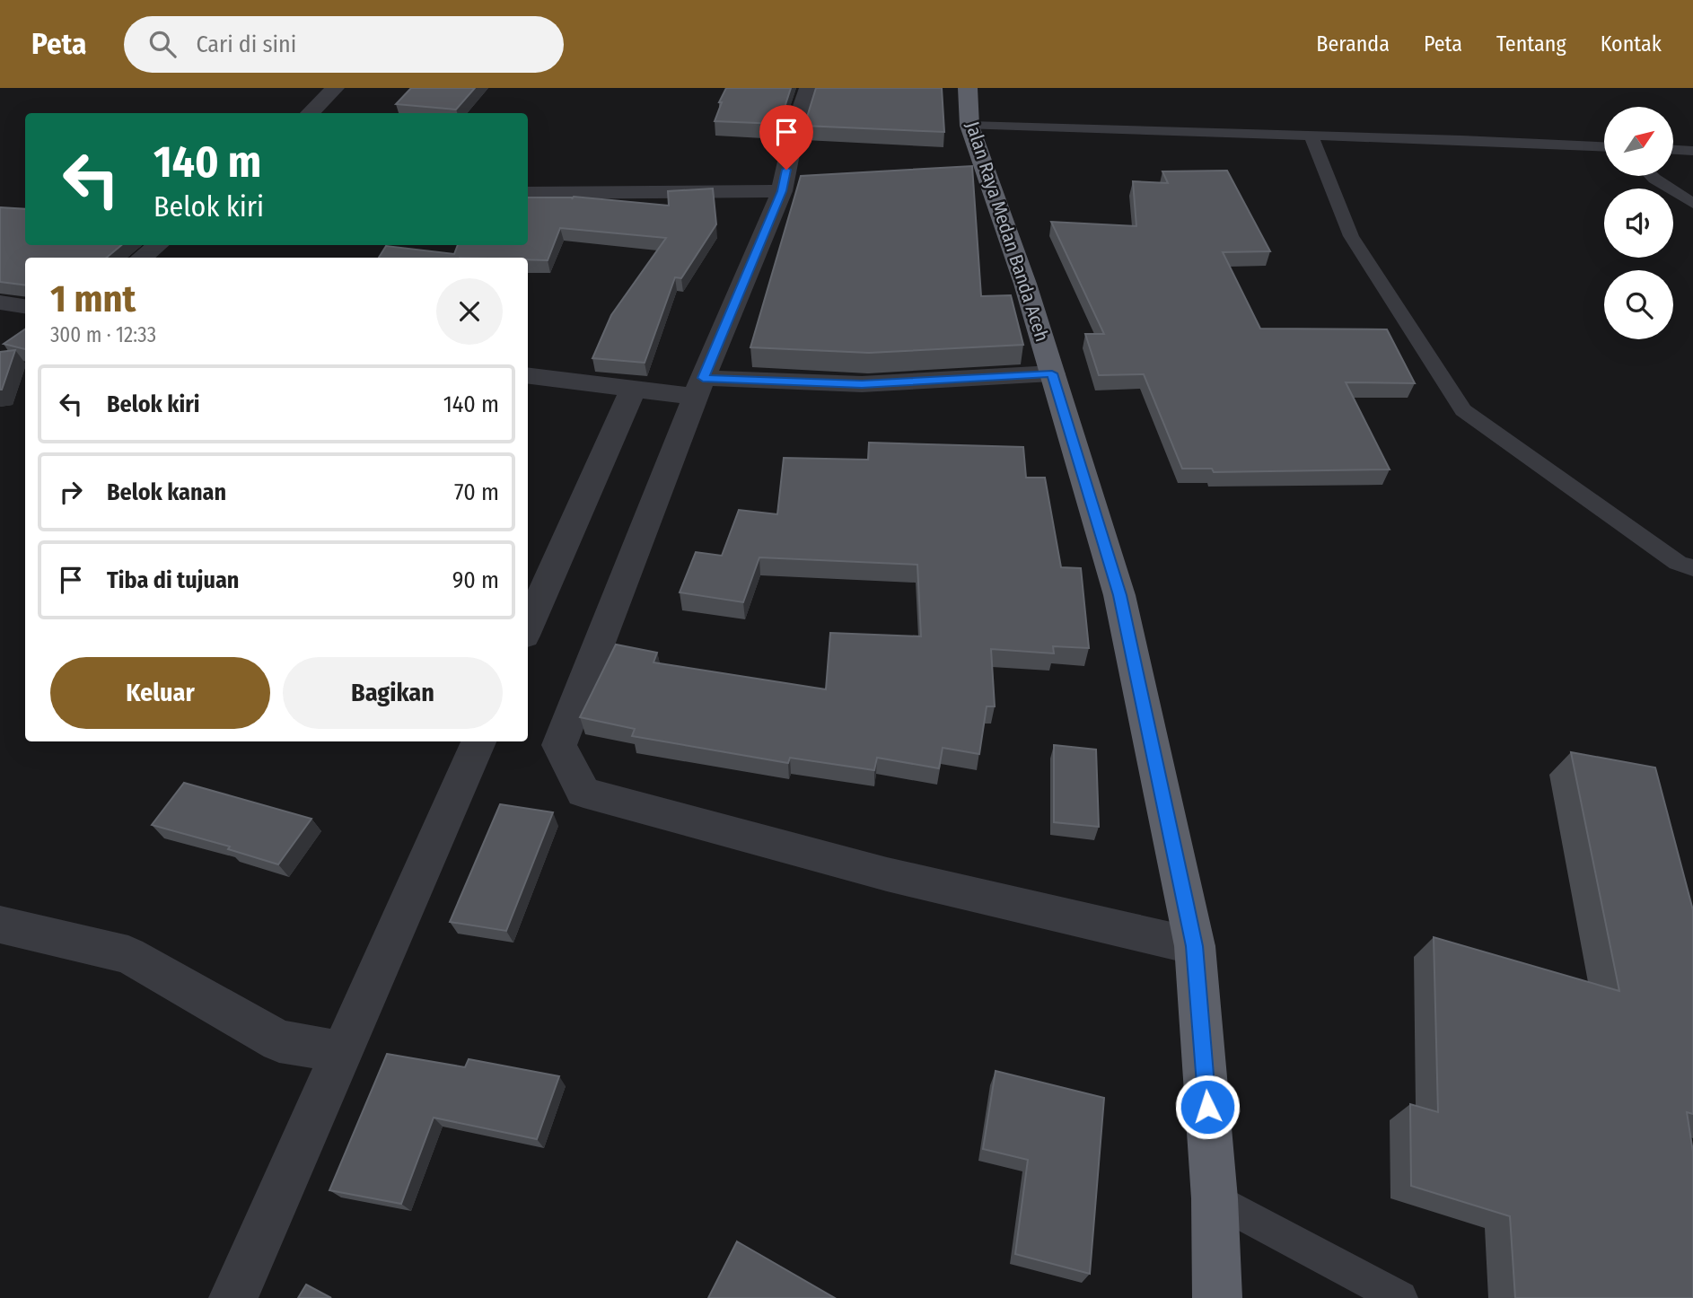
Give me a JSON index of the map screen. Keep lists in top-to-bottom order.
{
  "streets": {
    "highway": ["Jalan Raya Medan Banda Aceh"]
  },
  "north": "top right",
  "page": {
    "header": "Peta",
    "search": "Cari di sini",
    "nav": [
      "Beranda",
      "Peta",
      "Tentang",
      "Kontak"
    ],
    "turn": ["140 m", "Belok kiri"],
    "heading": ["1 mnt", "300 m · 12:33"],
    "list": [
      {
        "name": "Belok kiri",
        "value": "140 m"
      },
      {
        "name": "Belok kanan",
        "value": "70 m"
      },
      {
        "name": "Tiba di tujuan",
        "value": "90 m"
      }
    ],
    "buttons": ["Keluar", "Bagikan"]
  }
}
